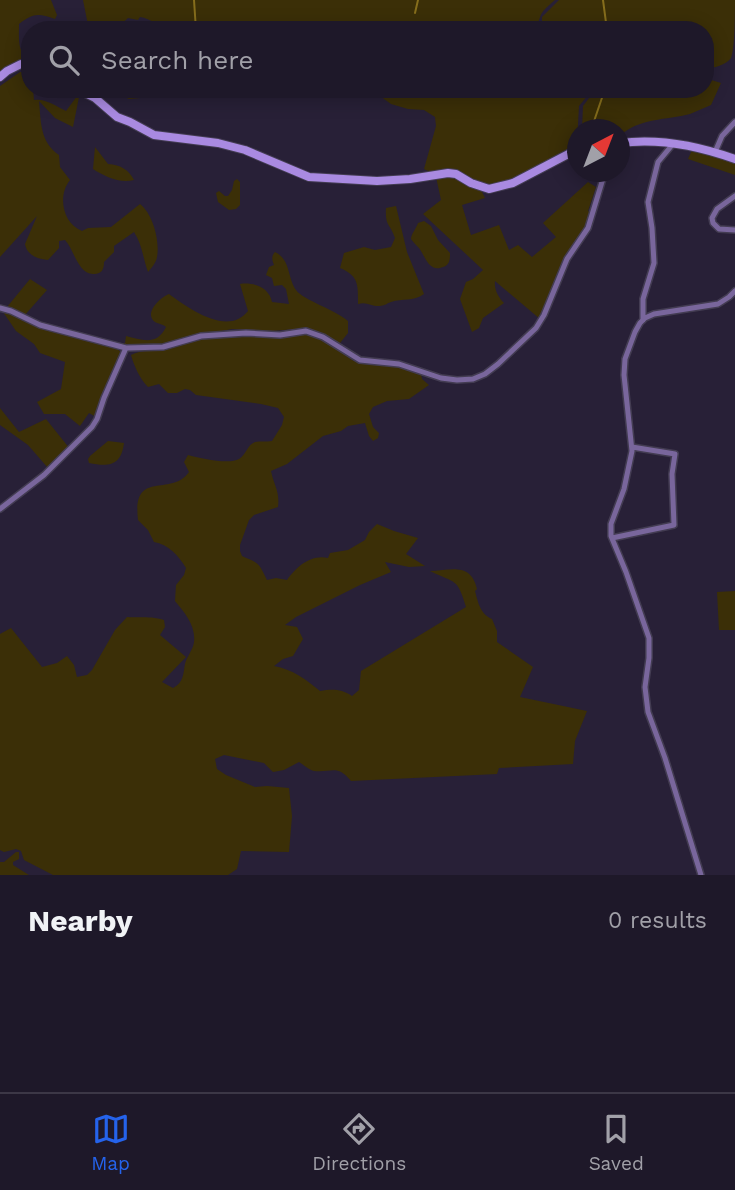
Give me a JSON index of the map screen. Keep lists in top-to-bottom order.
{
  "north": "top right",
  "page": {
    "search": "Search here",
    "heading": ["Nearby", "0 results"],
    "nav": ["Map", "Directions", "Saved"]
  }
}
